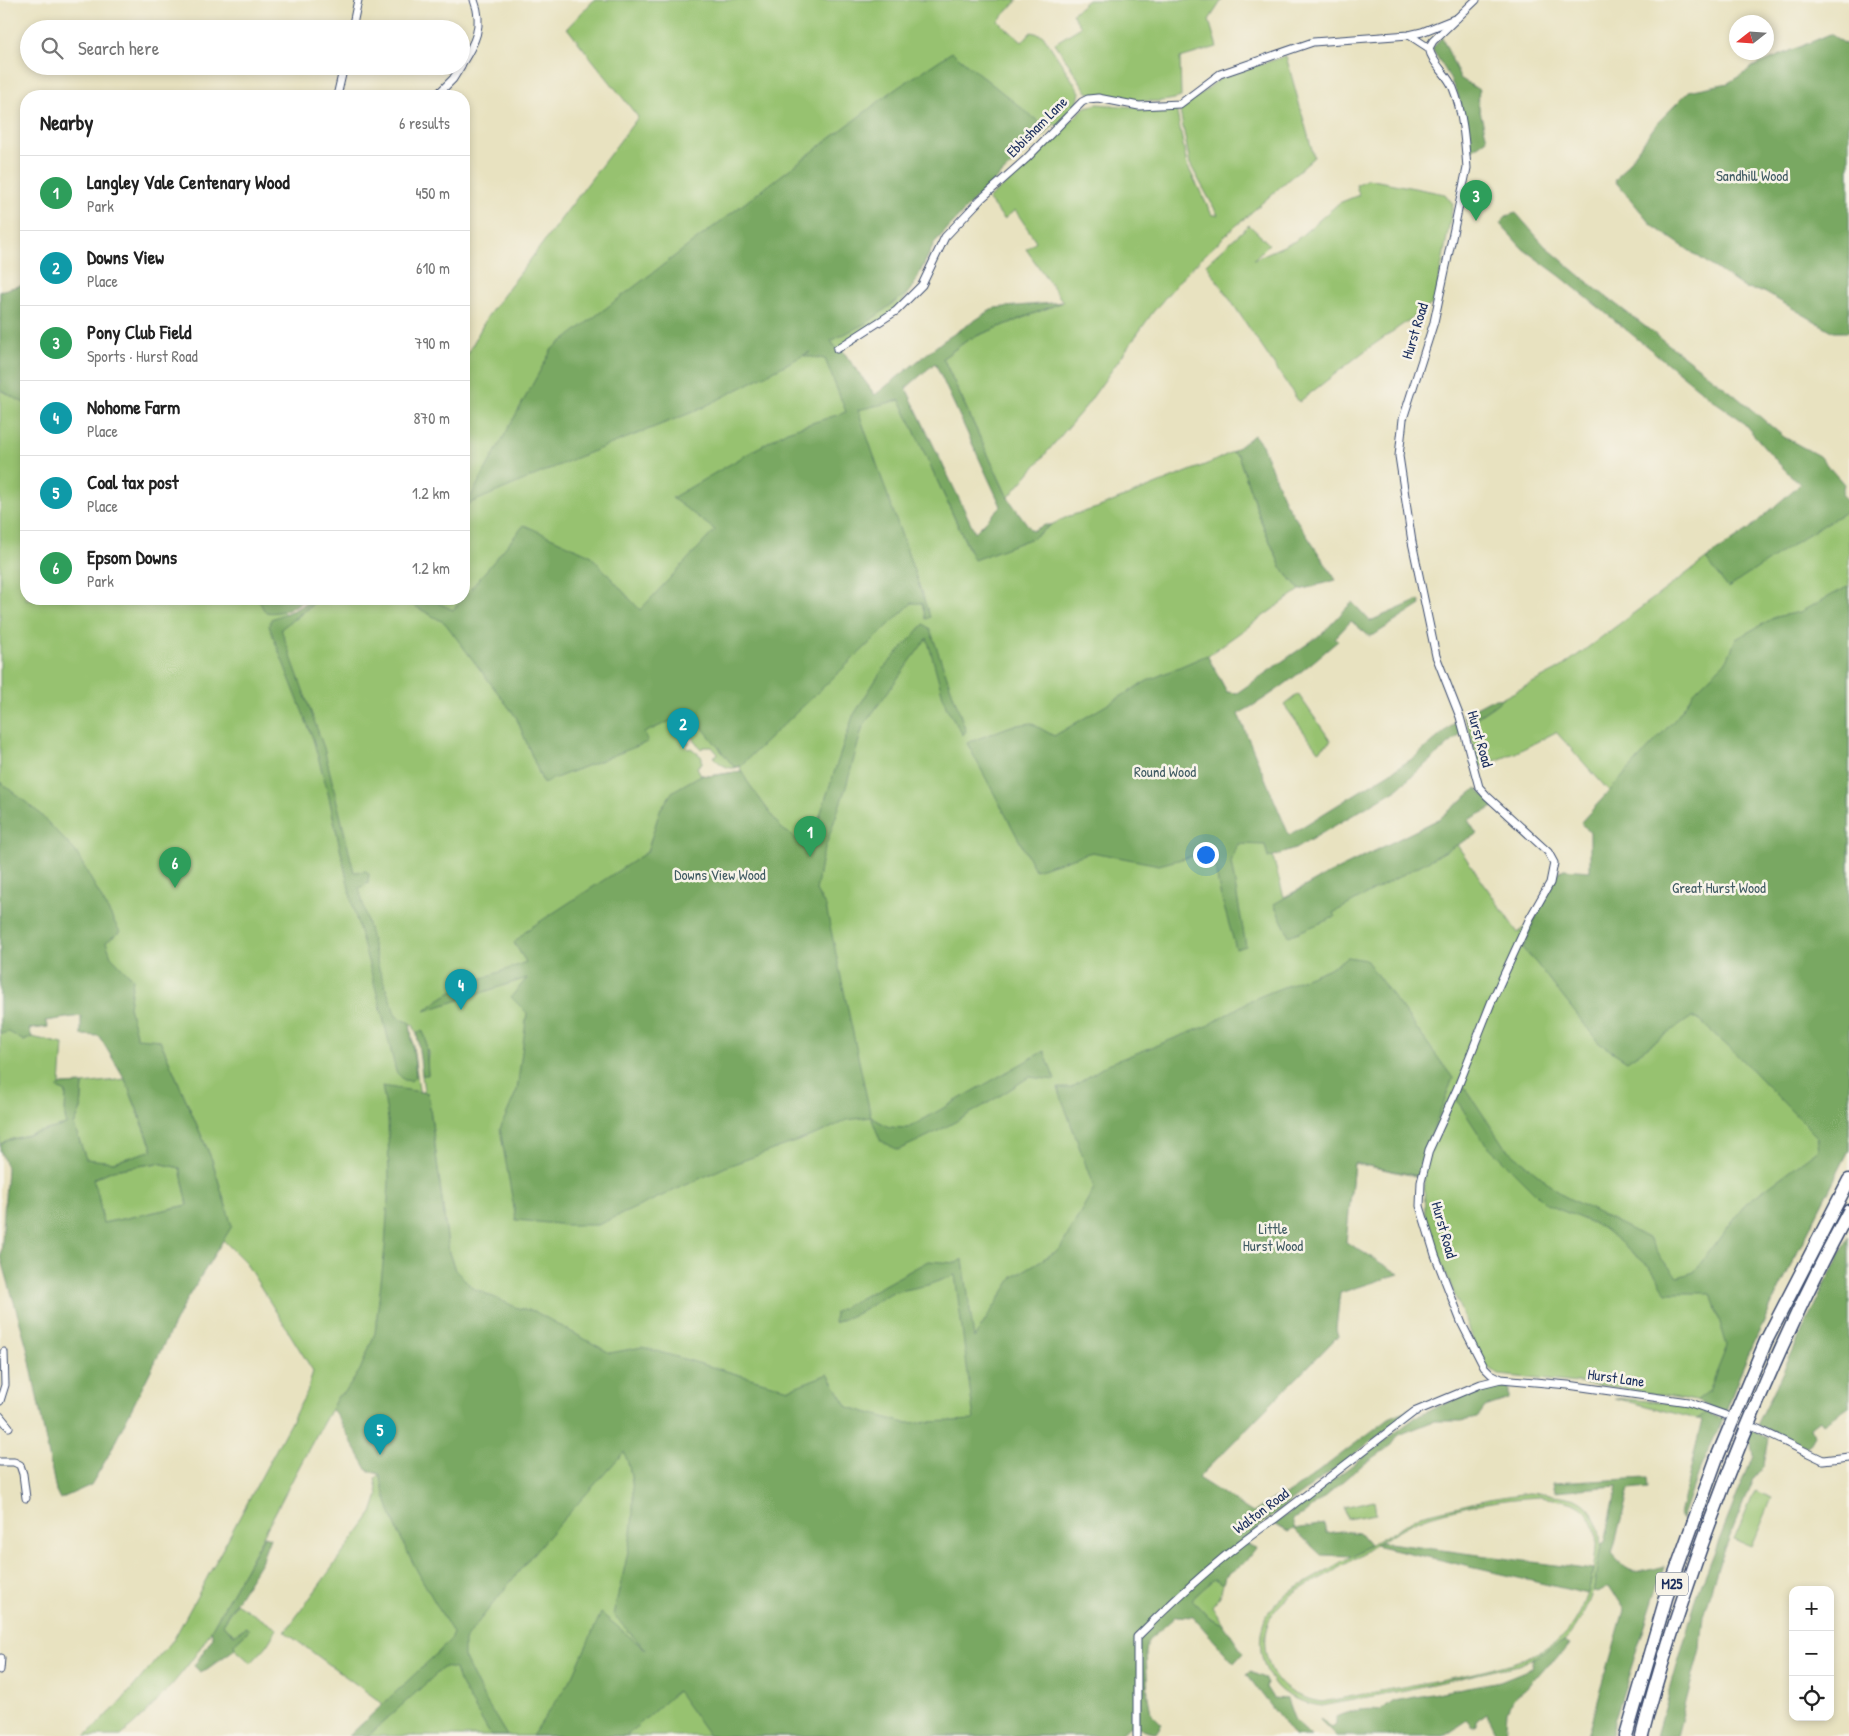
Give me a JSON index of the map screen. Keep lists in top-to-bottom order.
{
  "streets": {
    "highway": ["M25"],
    "street": [
      "Ebbisham Lane",
      "Hurst Road",
      "Hurst Lane",
      "Walton Road"
    ]
  },
  "crossings": [
    ["Ebbisham Lane", "Hurst Road"],
    ["Hurst Road", "Hurst Lane"],
    ["Hurst Road", "Walton Road"],
    ["Hurst Lane", "Walton Road"]
  ],
  "parks": [
    "Sandhill Wood",
    "Round Wood",
    "Downs View Wood",
    "Great Hurst Wood",
    "Little Hurst Wood"
  ],
  "north": "left",
  "page": {
    "search": "Search here",
    "heading": ["Nearby", "6 results"],
    "list": [
      {
        "mark": "1",
        "name": "Langley Vale Centenary Wood",
        "note": "Park",
        "value": "450 m"
      },
      {
        "mark": "2",
        "name": "Downs View",
        "note": "Place",
        "value": "610 m"
      },
      {
        "mark": "3",
        "name": "Pony Club Field",
        "note": "Sports · Hurst Road",
        "value": "790 m"
      },
      {
        "mark": "4",
        "name": "Nohome Farm",
        "note": "Place",
        "value": "870 m"
      },
      {
        "mark": "5",
        "name": "Coal tax post",
        "note": "Place",
        "value": "1.2 km"
      },
      {
        "mark": "6",
        "name": "Epsom Downs",
        "note": "Park",
        "value": "1.2 km"
      }
    ],
    "pins": [
      "3",
      "2",
      "1",
      "6",
      "4",
      "5"
    ],
    "map_buttons": ["+", "−"]
  }
}
